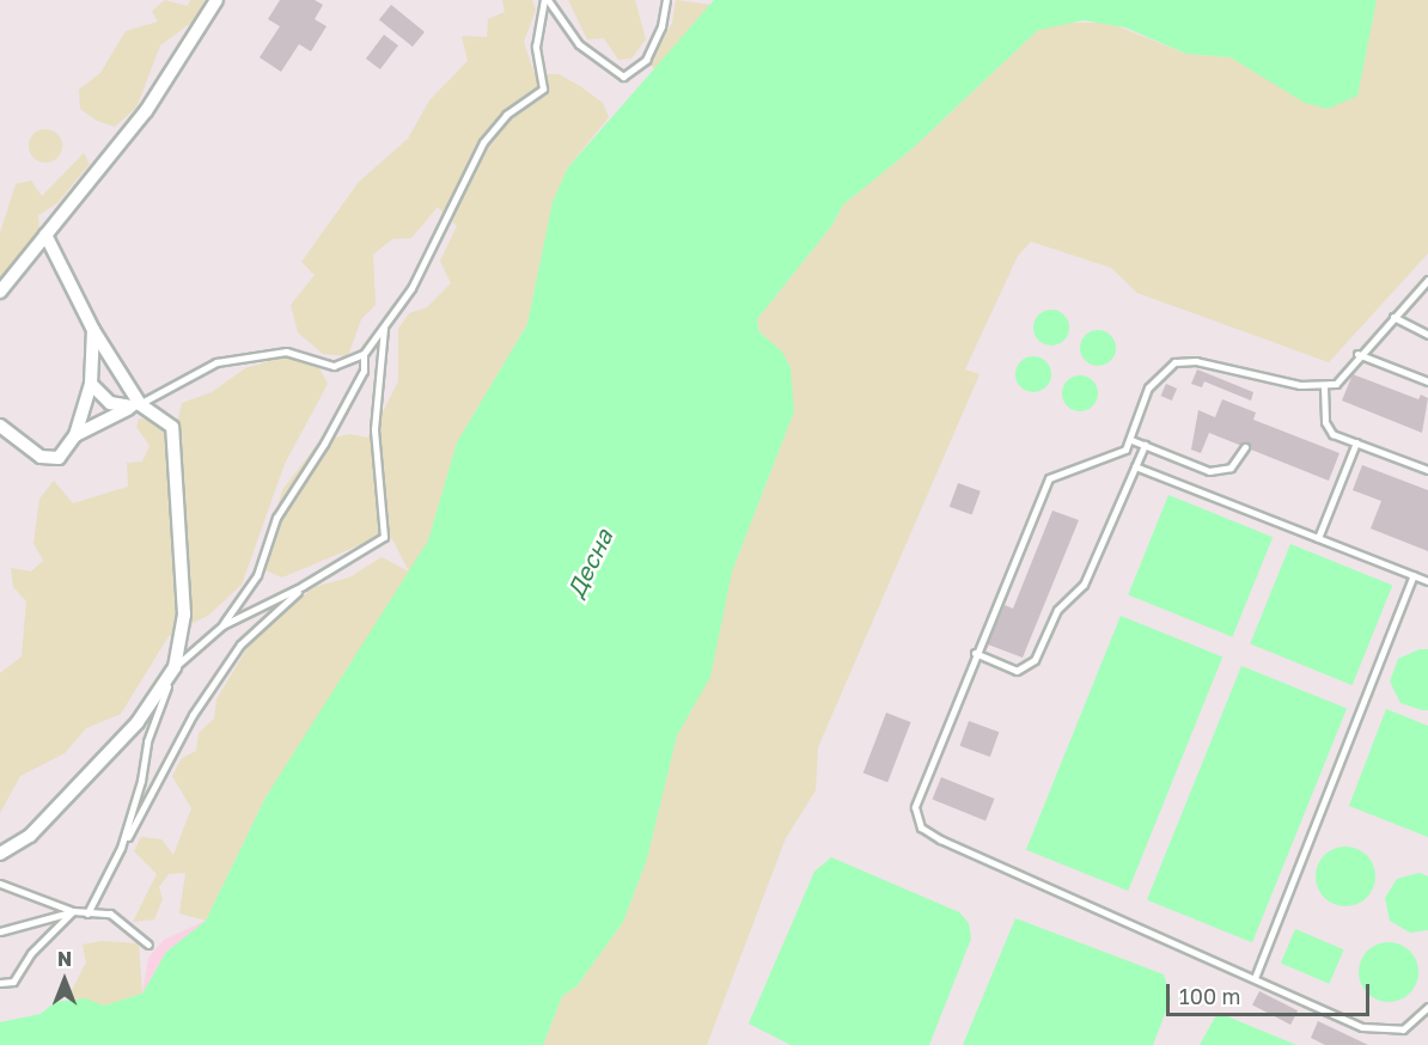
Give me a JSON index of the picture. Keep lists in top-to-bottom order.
{
  "water": ["Десна"],
  "scale_bar": "100 m",
  "north": "top"
}
